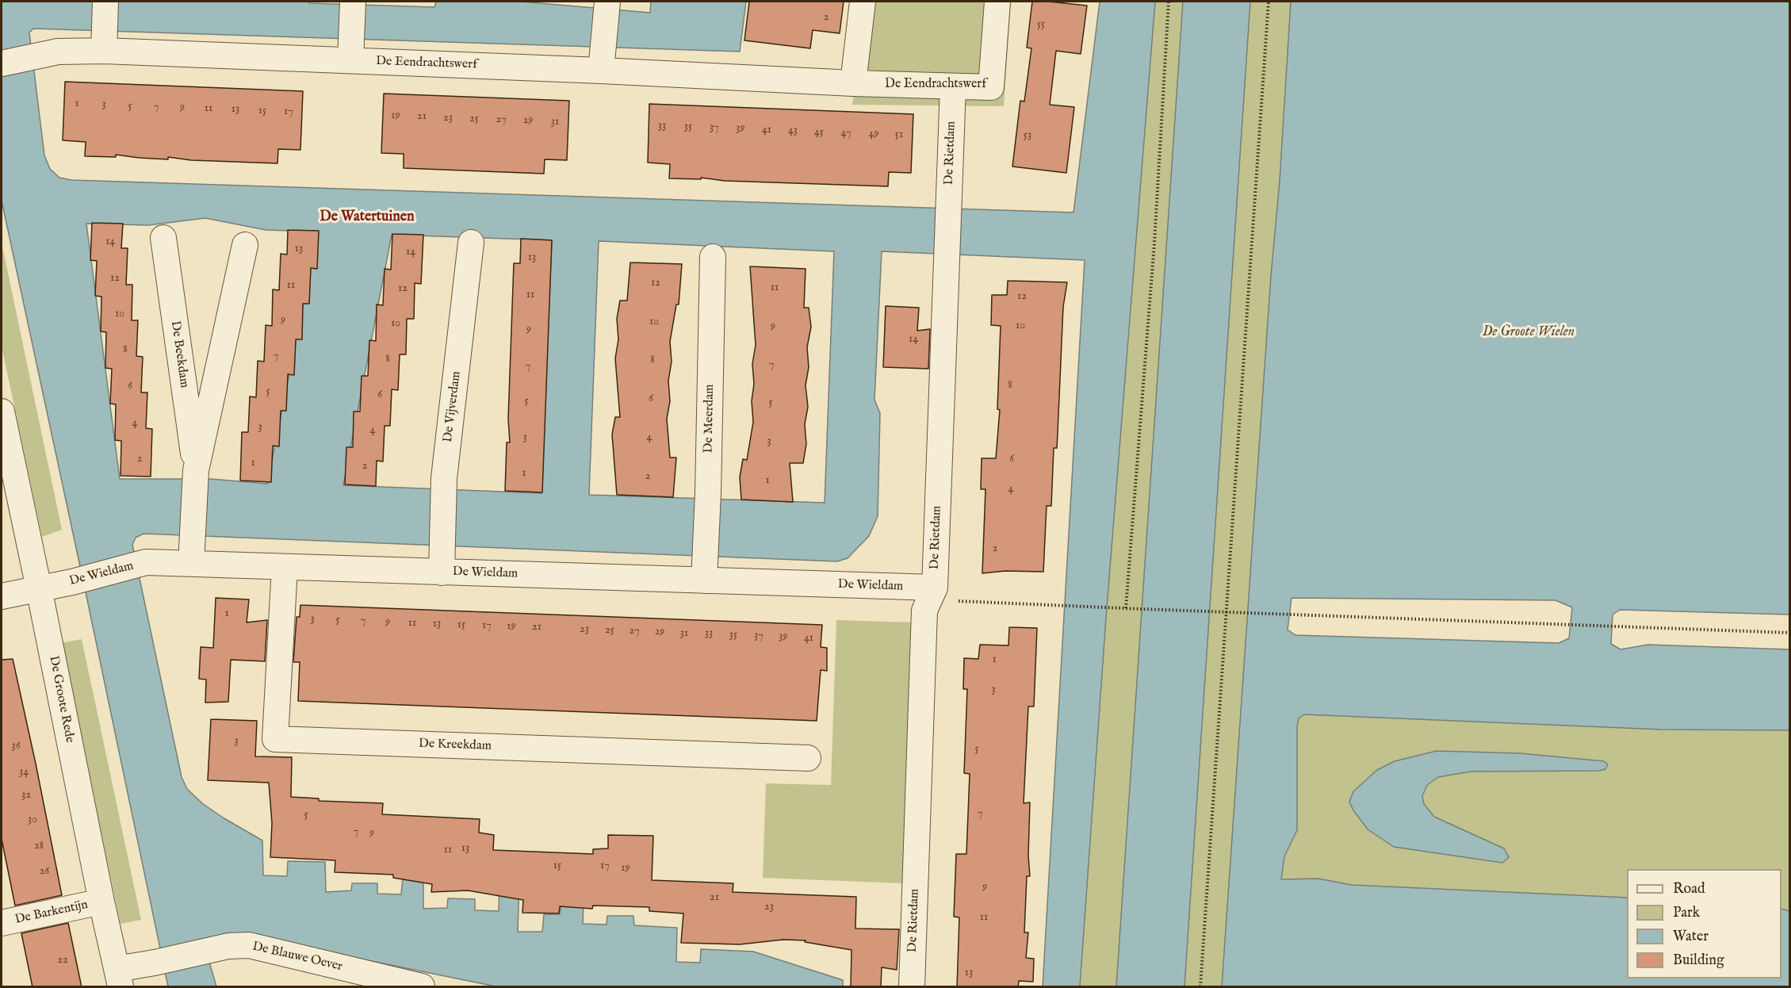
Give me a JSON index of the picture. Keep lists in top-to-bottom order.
{
  "streets": {
    "street": [
      "De Eendrachtswerf",
      "De Rietdam",
      "De Beekdam",
      "De Vijverdam",
      "De Meerdam",
      "De Wieldam",
      "De Groote Rede",
      "De Kreekdam",
      "De Barkentijn",
      "De Blauwe Oever"
    ]
  },
  "crossings": [
    ["De Eendrachtswerf", "De Rietdam"],
    ["De Rietdam", "De Wieldam"],
    ["De Beekdam", "De Wieldam"],
    ["De Vijverdam", "De Wieldam"],
    ["De Meerdam", "De Wieldam"],
    ["De Wieldam", "De Groote Rede"],
    ["De Wieldam", "De Kreekdam"],
    ["De Groote Rede", "De Barkentijn"],
    ["De Groote Rede", "De Blauwe Oever"]
  ],
  "districts": ["De Watertuinen"],
  "water": ["De Groote Wielen"],
  "house_numbers": [
    "2",
    "55",
    "1",
    "3",
    "5",
    "7",
    "9",
    "11",
    "13",
    "15",
    "17",
    "19",
    "21",
    "23",
    "25",
    "27",
    "29",
    "31",
    "33",
    "35",
    "37",
    "39",
    "41",
    "43",
    "45",
    "47",
    "49",
    "51",
    "53",
    "14",
    "13",
    "14",
    "13",
    "12",
    "12",
    "11",
    "11",
    "12",
    "11",
    "12",
    "10",
    "9",
    "10",
    "10",
    "10",
    "9",
    "9",
    "14",
    "8",
    "7",
    "8",
    "8",
    "7",
    "7",
    "8",
    "6",
    "5",
    "6",
    "6",
    "5",
    "5",
    "4",
    "3",
    "4",
    "3",
    "4",
    "3",
    "2",
    "6",
    "1",
    "2",
    "1",
    "2",
    "1",
    "4",
    "2",
    "1",
    "3",
    "5",
    "7",
    "9",
    "11",
    "13",
    "15",
    "17",
    "19",
    "21",
    "23",
    "25",
    "27",
    "29",
    "31",
    "33",
    "35",
    "37",
    "39",
    "41",
    "1",
    "3",
    "3",
    "36",
    "5",
    "34",
    "32",
    "7",
    "5",
    "30",
    "7",
    "9",
    "28",
    "13",
    "11",
    "15",
    "17",
    "19",
    "26",
    "9",
    "21",
    "23",
    "11",
    "22",
    "13"
  ],
  "legend": [
    "Road",
    "Park",
    "Water",
    "Building"
  ]
}
